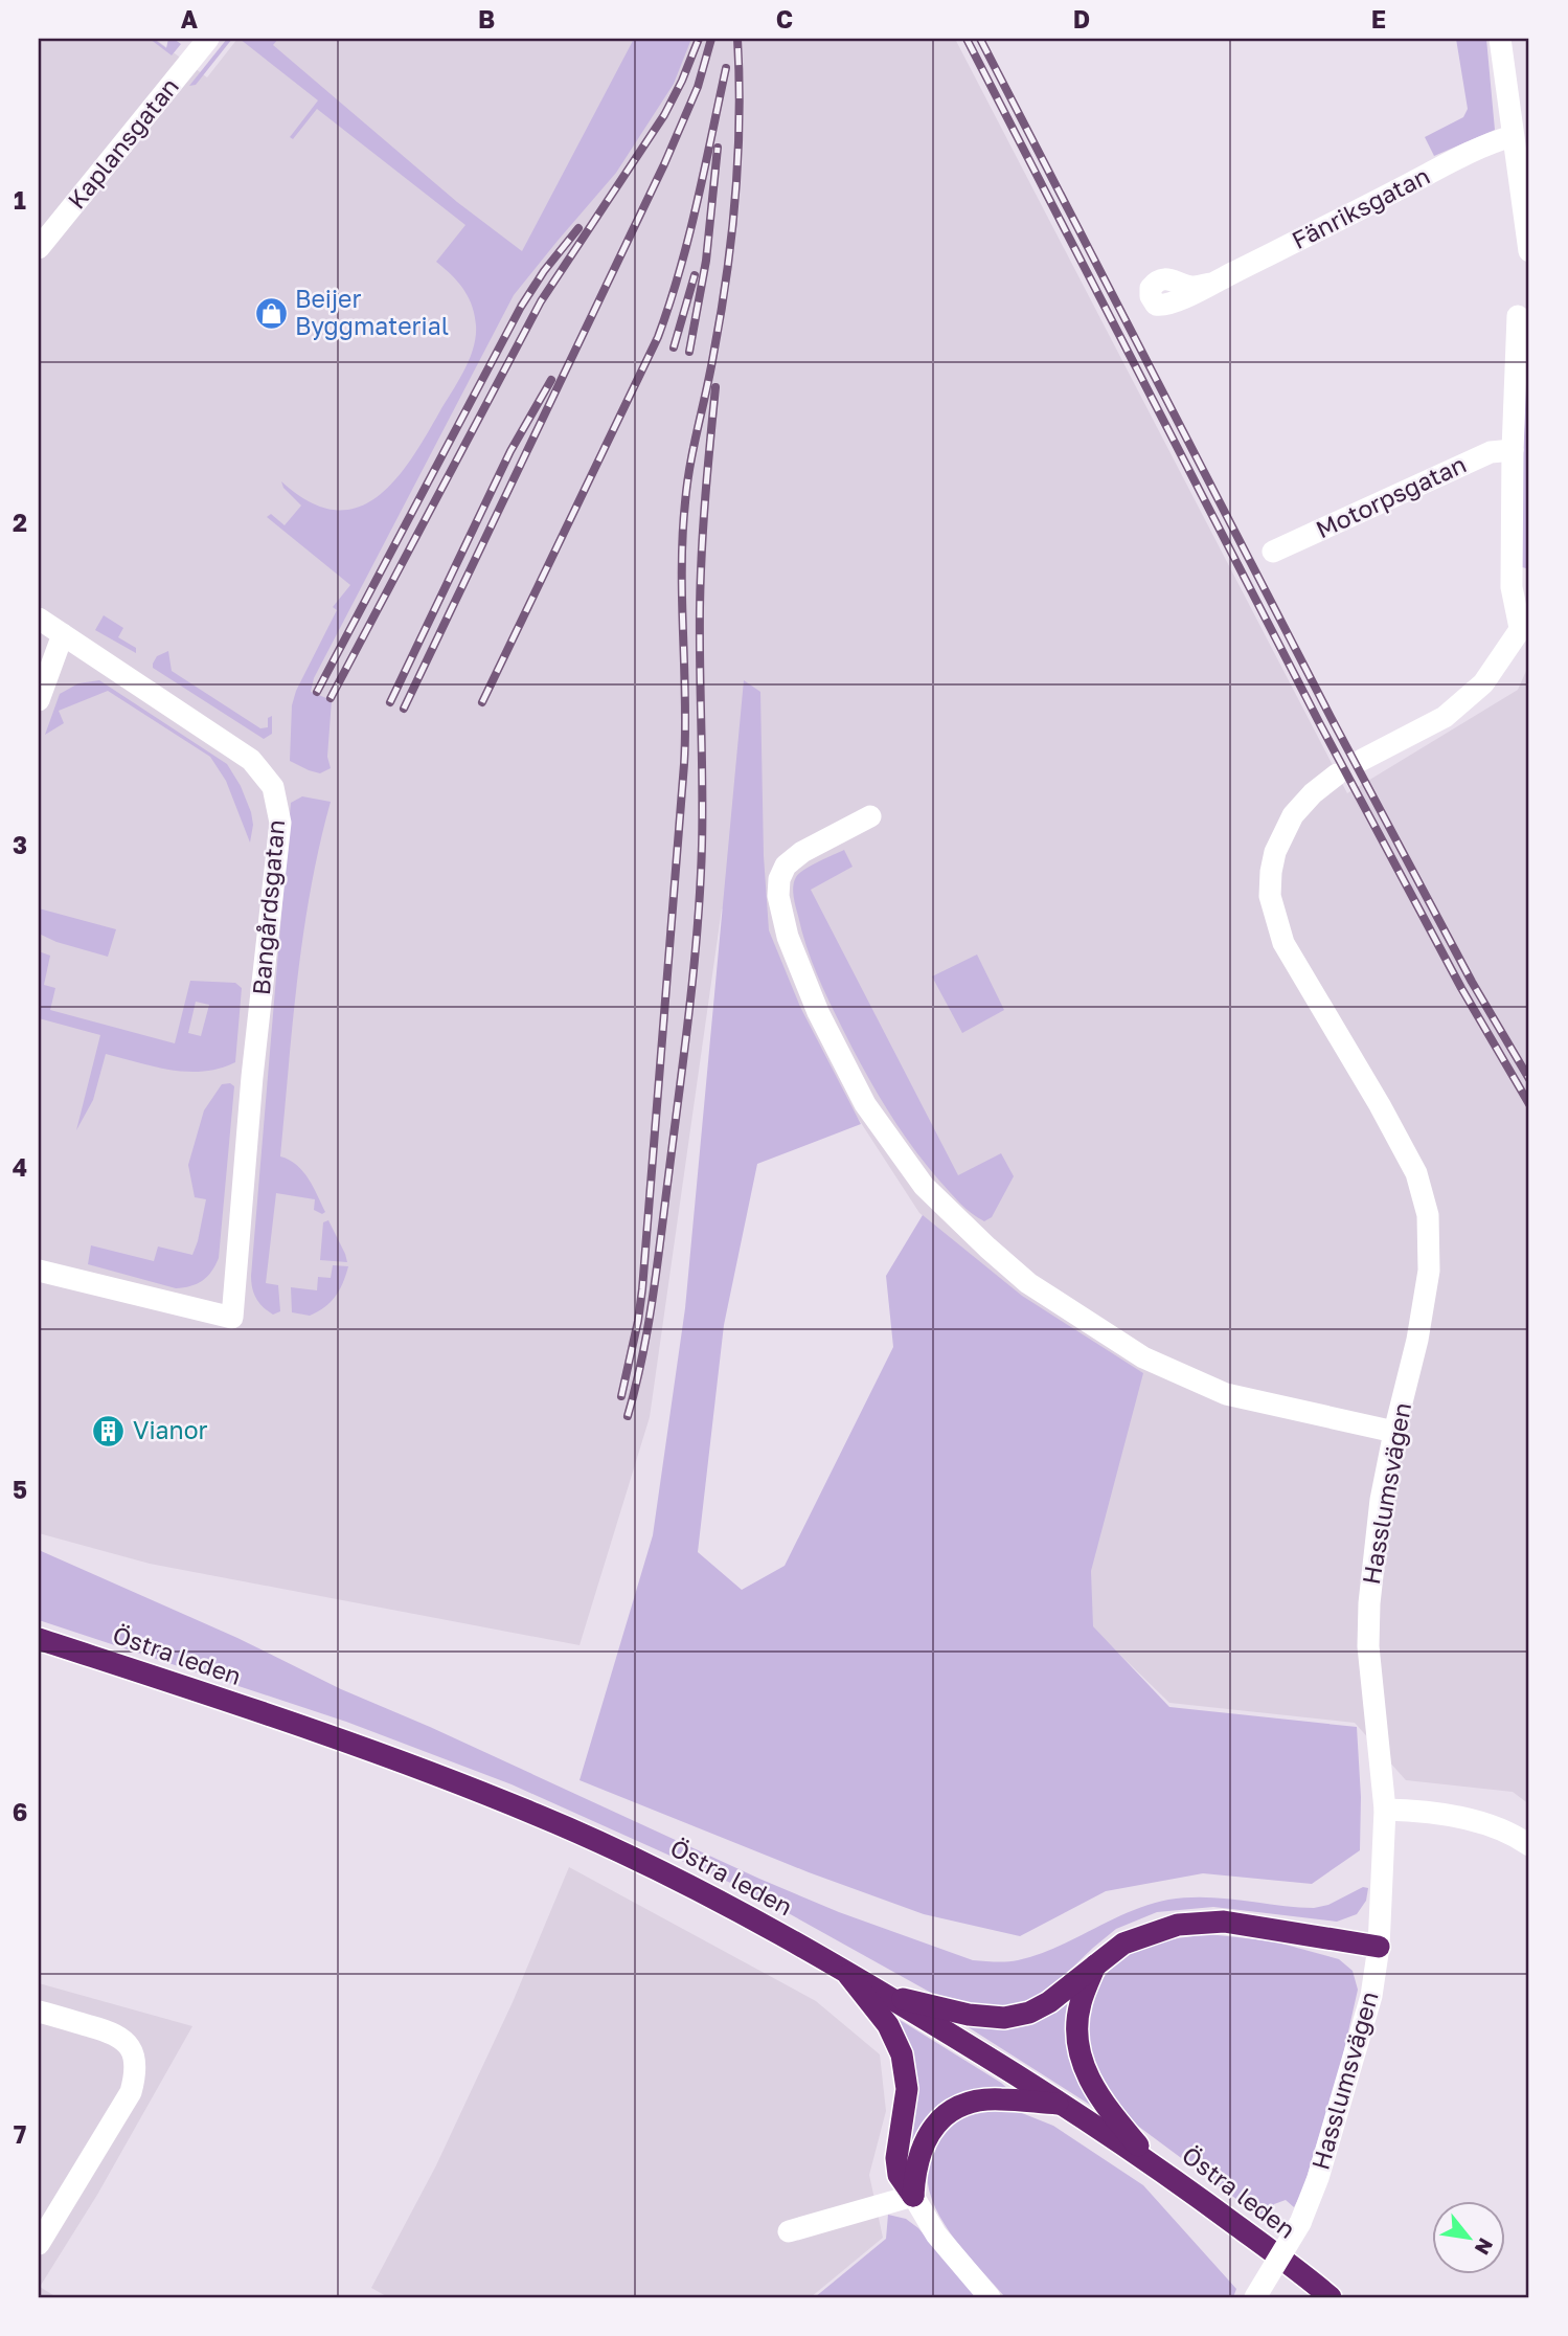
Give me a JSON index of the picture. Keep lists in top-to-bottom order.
{
  "streets": {
    "highway": ["Östra leden"],
    "street": [
      "Kaplansgatan",
      "Fänriksgatan",
      "Motorpsgatan",
      "Bangårdsgatan",
      "Hasslumsvägen"
    ]
  },
  "places": {
    "shop": ["Beijer Byggmaterial"],
    "building": ["Vianor"]
  },
  "north": "bottom right",
  "grid": {
    "columns": [
      "A",
      "B",
      "C",
      "D",
      "E"
    ],
    "rows": [
      "1",
      "2",
      "3",
      "4",
      "5",
      "6",
      "7"
    ]
  }
}
